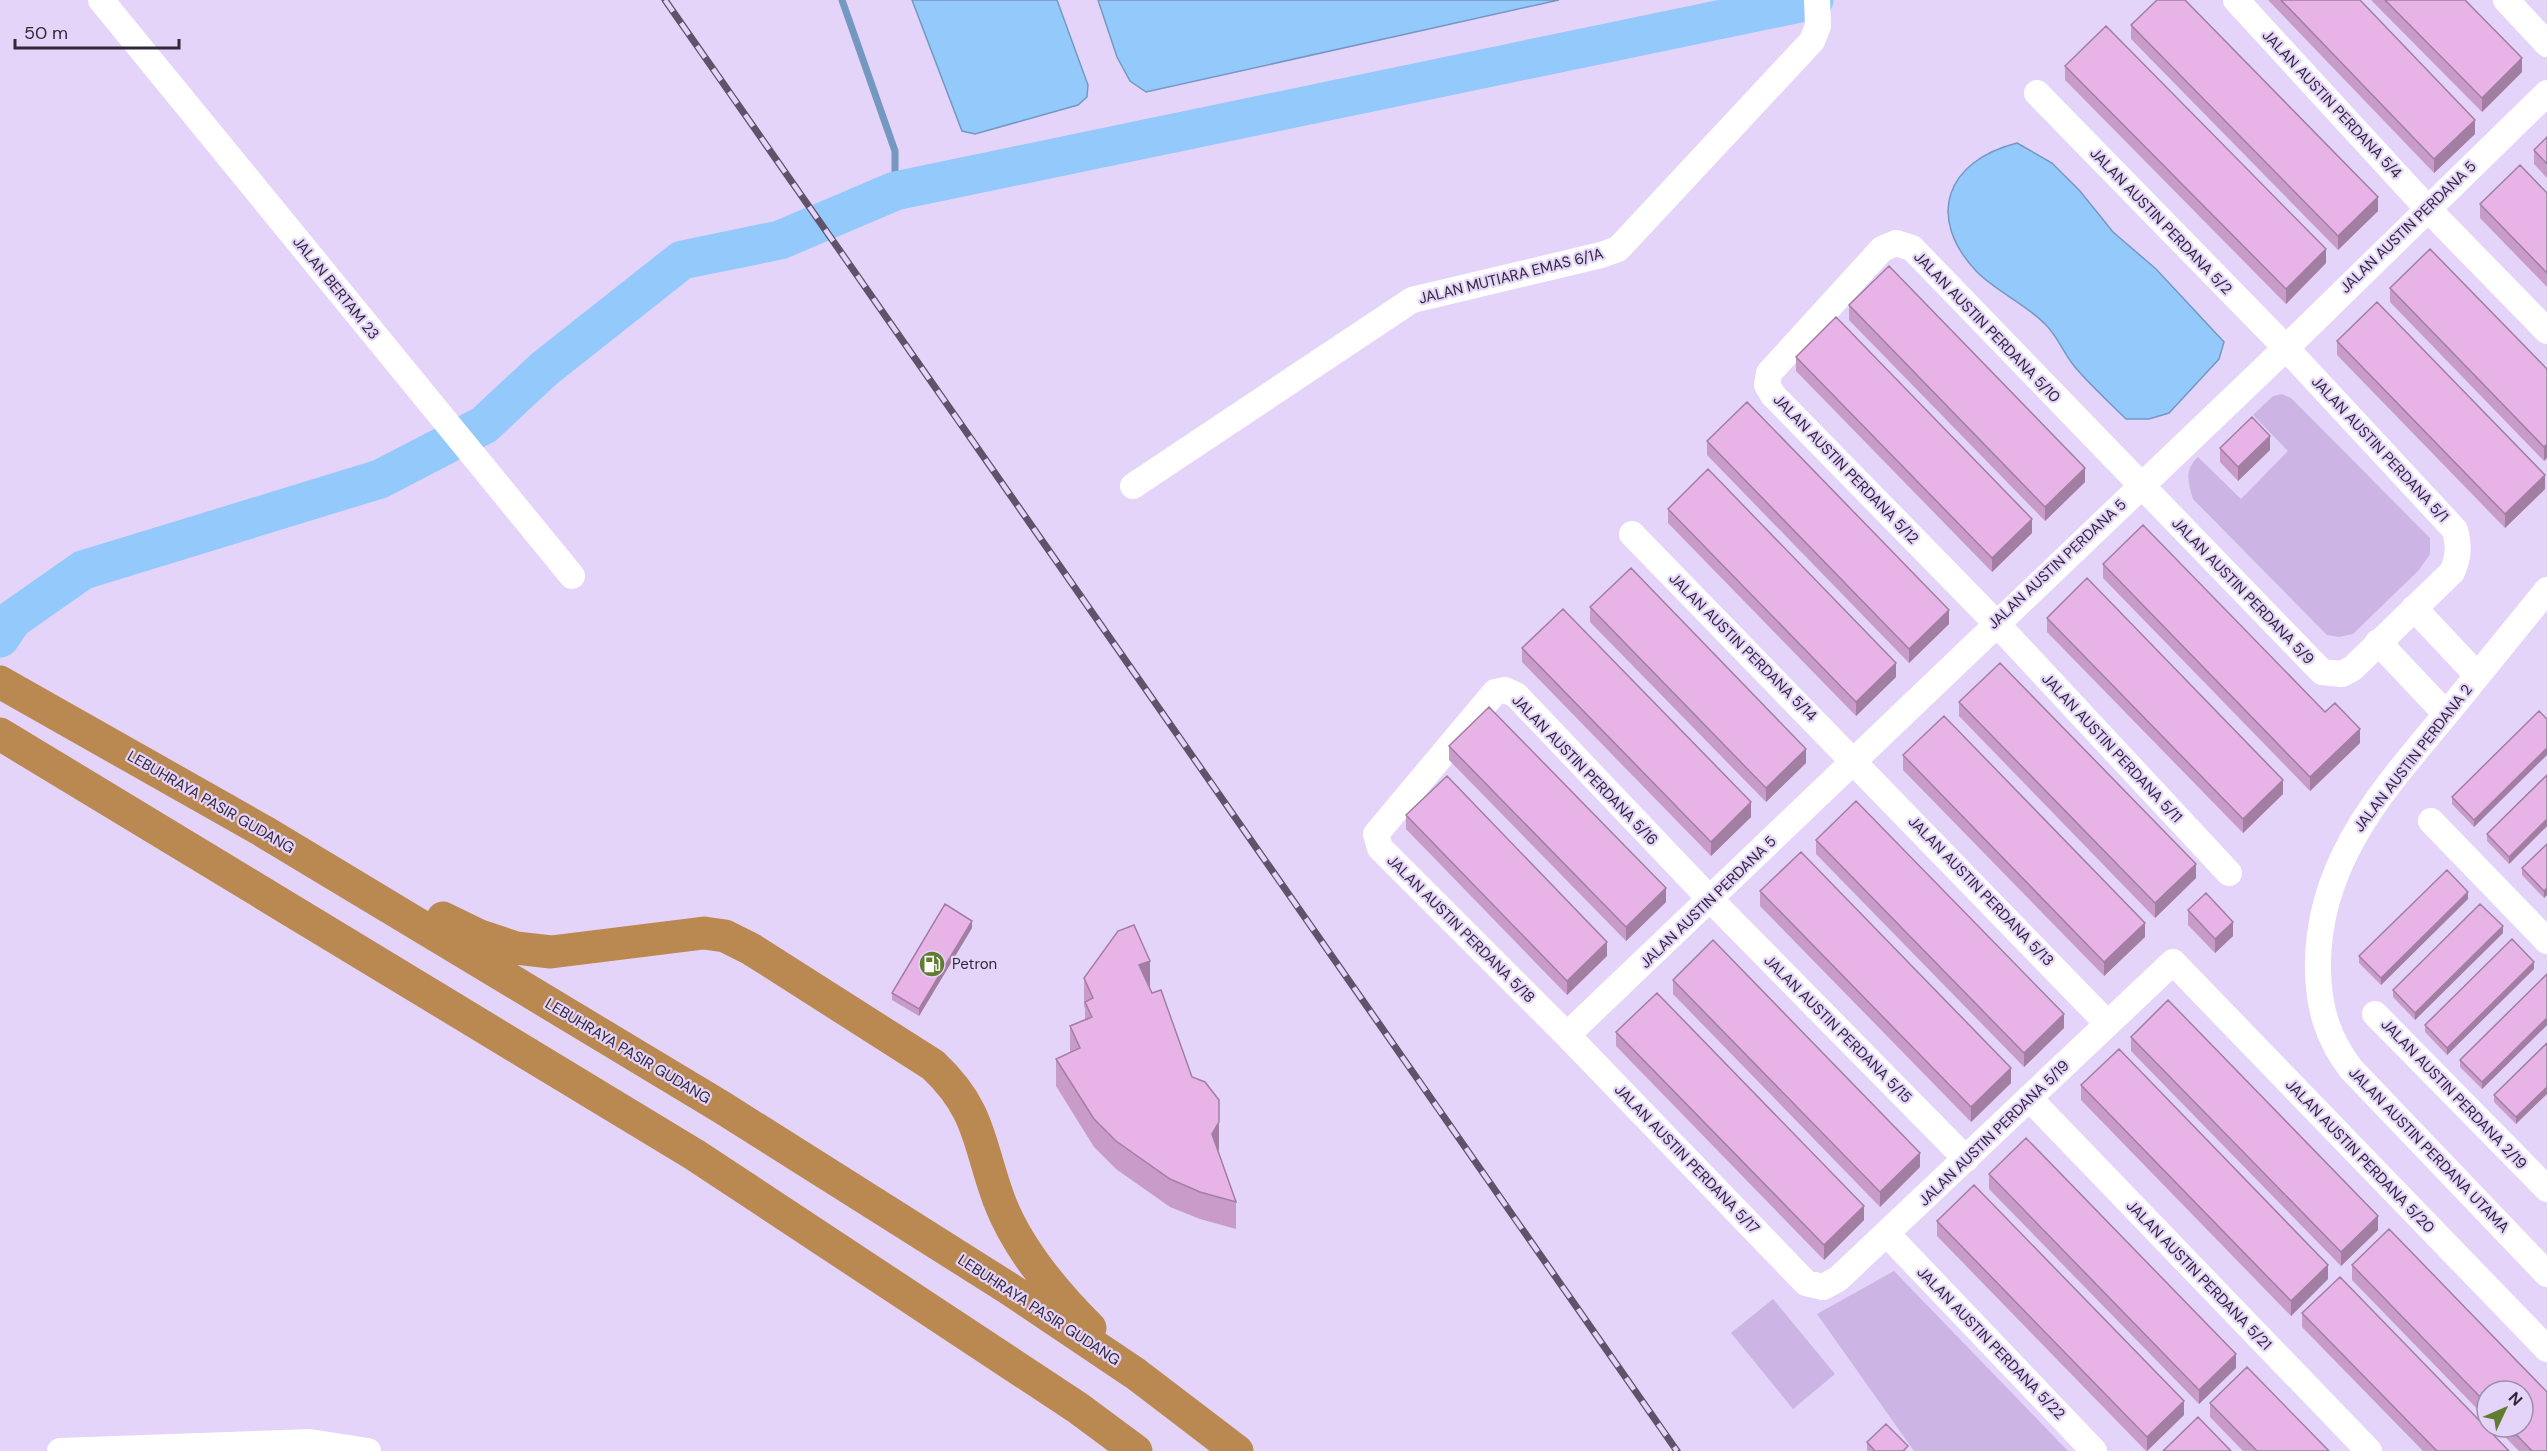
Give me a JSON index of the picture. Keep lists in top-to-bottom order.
{
  "streets": {
    "highway": ["LEBUHRAYA PASIR GUDANG"],
    "street": [
      "JALAN AUSTIN PERDANA 5/4",
      "JALAN AUSTIN PERDANA 5/2",
      "JALAN AUSTIN PERDANA 5",
      "JALAN MUTIARA EMAS 6/1A",
      "JALAN BERTAM 23",
      "JALAN AUSTIN PERDANA 5/10",
      "JALAN AUSTIN PERDANA 5/1",
      "JALAN AUSTIN PERDANA 5/12",
      "JALAN AUSTIN PERDANA 5/9",
      "JALAN AUSTIN PERDANA 5/14",
      "JALAN AUSTIN PERDANA 5/11",
      "JALAN AUSTIN PERDANA 2",
      "JALAN AUSTIN PERDANA 5/16",
      "JALAN AUSTIN PERDANA 5/13",
      "JALAN AUSTIN PERDANA 5/18",
      "JALAN AUSTIN PERDANA 5/15",
      "JALAN AUSTIN PERDANA 2/19",
      "JALAN AUSTIN PERDANA 5/19",
      "JALAN AUSTIN PERDANA UTAMA",
      "JALAN AUSTIN PERDANA 5/20",
      "JALAN AUSTIN PERDANA 5/17",
      "JALAN AUSTIN PERDANA 5/21",
      "JALAN AUSTIN PERDANA 5/22"
    ]
  },
  "crossings": [
    ["JALAN AUSTIN PERDANA 5/4", "JALAN AUSTIN PERDANA 5"],
    ["JALAN AUSTIN PERDANA 5/2", "JALAN AUSTIN PERDANA 5"],
    ["JALAN AUSTIN PERDANA 5/2", "JALAN AUSTIN PERDANA 5/1"],
    ["JALAN AUSTIN PERDANA 5", "JALAN AUSTIN PERDANA 5/10"],
    ["JALAN AUSTIN PERDANA 5", "JALAN AUSTIN PERDANA 5/1"],
    ["JALAN AUSTIN PERDANA 5", "JALAN AUSTIN PERDANA 5/12"],
    ["JALAN AUSTIN PERDANA 5", "JALAN AUSTIN PERDANA 5/9"],
    ["JALAN AUSTIN PERDANA 5", "JALAN AUSTIN PERDANA 5/14"],
    ["JALAN AUSTIN PERDANA 5", "JALAN AUSTIN PERDANA 5/11"],
    ["JALAN AUSTIN PERDANA 5", "JALAN AUSTIN PERDANA 5/16"],
    ["JALAN AUSTIN PERDANA 5", "JALAN AUSTIN PERDANA 5/13"],
    ["JALAN AUSTIN PERDANA 5", "JALAN AUSTIN PERDANA 5/18"],
    ["JALAN AUSTIN PERDANA 5", "JALAN AUSTIN PERDANA 5/15"],
    ["JALAN AUSTIN PERDANA 5", "JALAN AUSTIN PERDANA 5/17"],
    ["JALAN AUSTIN PERDANA 5/10", "JALAN AUSTIN PERDANA 5/12"],
    ["JALAN AUSTIN PERDANA 5/10", "JALAN AUSTIN PERDANA 5/9"],
    ["JALAN AUSTIN PERDANA 5/1", "JALAN AUSTIN PERDANA 5/9"],
    ["JALAN AUSTIN PERDANA 5/12", "JALAN AUSTIN PERDANA 5/11"],
    ["JALAN AUSTIN PERDANA 5/14", "JALAN AUSTIN PERDANA 5/13"],
    ["JALAN AUSTIN PERDANA 2", "JALAN AUSTIN PERDANA UTAMA"],
    ["JALAN AUSTIN PERDANA 5/16", "JALAN AUSTIN PERDANA 5/18"],
    ["JALAN AUSTIN PERDANA 5/16", "JALAN AUSTIN PERDANA 5/15"],
    ["JALAN AUSTIN PERDANA 5/13", "JALAN AUSTIN PERDANA 5/19"],
    ["JALAN AUSTIN PERDANA 5/18", "JALAN AUSTIN PERDANA 5/17"],
    ["JALAN AUSTIN PERDANA 5/15", "JALAN AUSTIN PERDANA 5/19"],
    ["JALAN AUSTIN PERDANA 5/19", "JALAN AUSTIN PERDANA 5/20"],
    ["JALAN AUSTIN PERDANA 5/19", "JALAN AUSTIN PERDANA 5/17"],
    ["JALAN AUSTIN PERDANA 5/19", "JALAN AUSTIN PERDANA 5/21"],
    ["JALAN AUSTIN PERDANA 5/19", "JALAN AUSTIN PERDANA 5/22"]
  ],
  "places": {
    "fuel station": ["Petron"]
  },
  "scale_bar": "50 m",
  "north": "top right"
}
